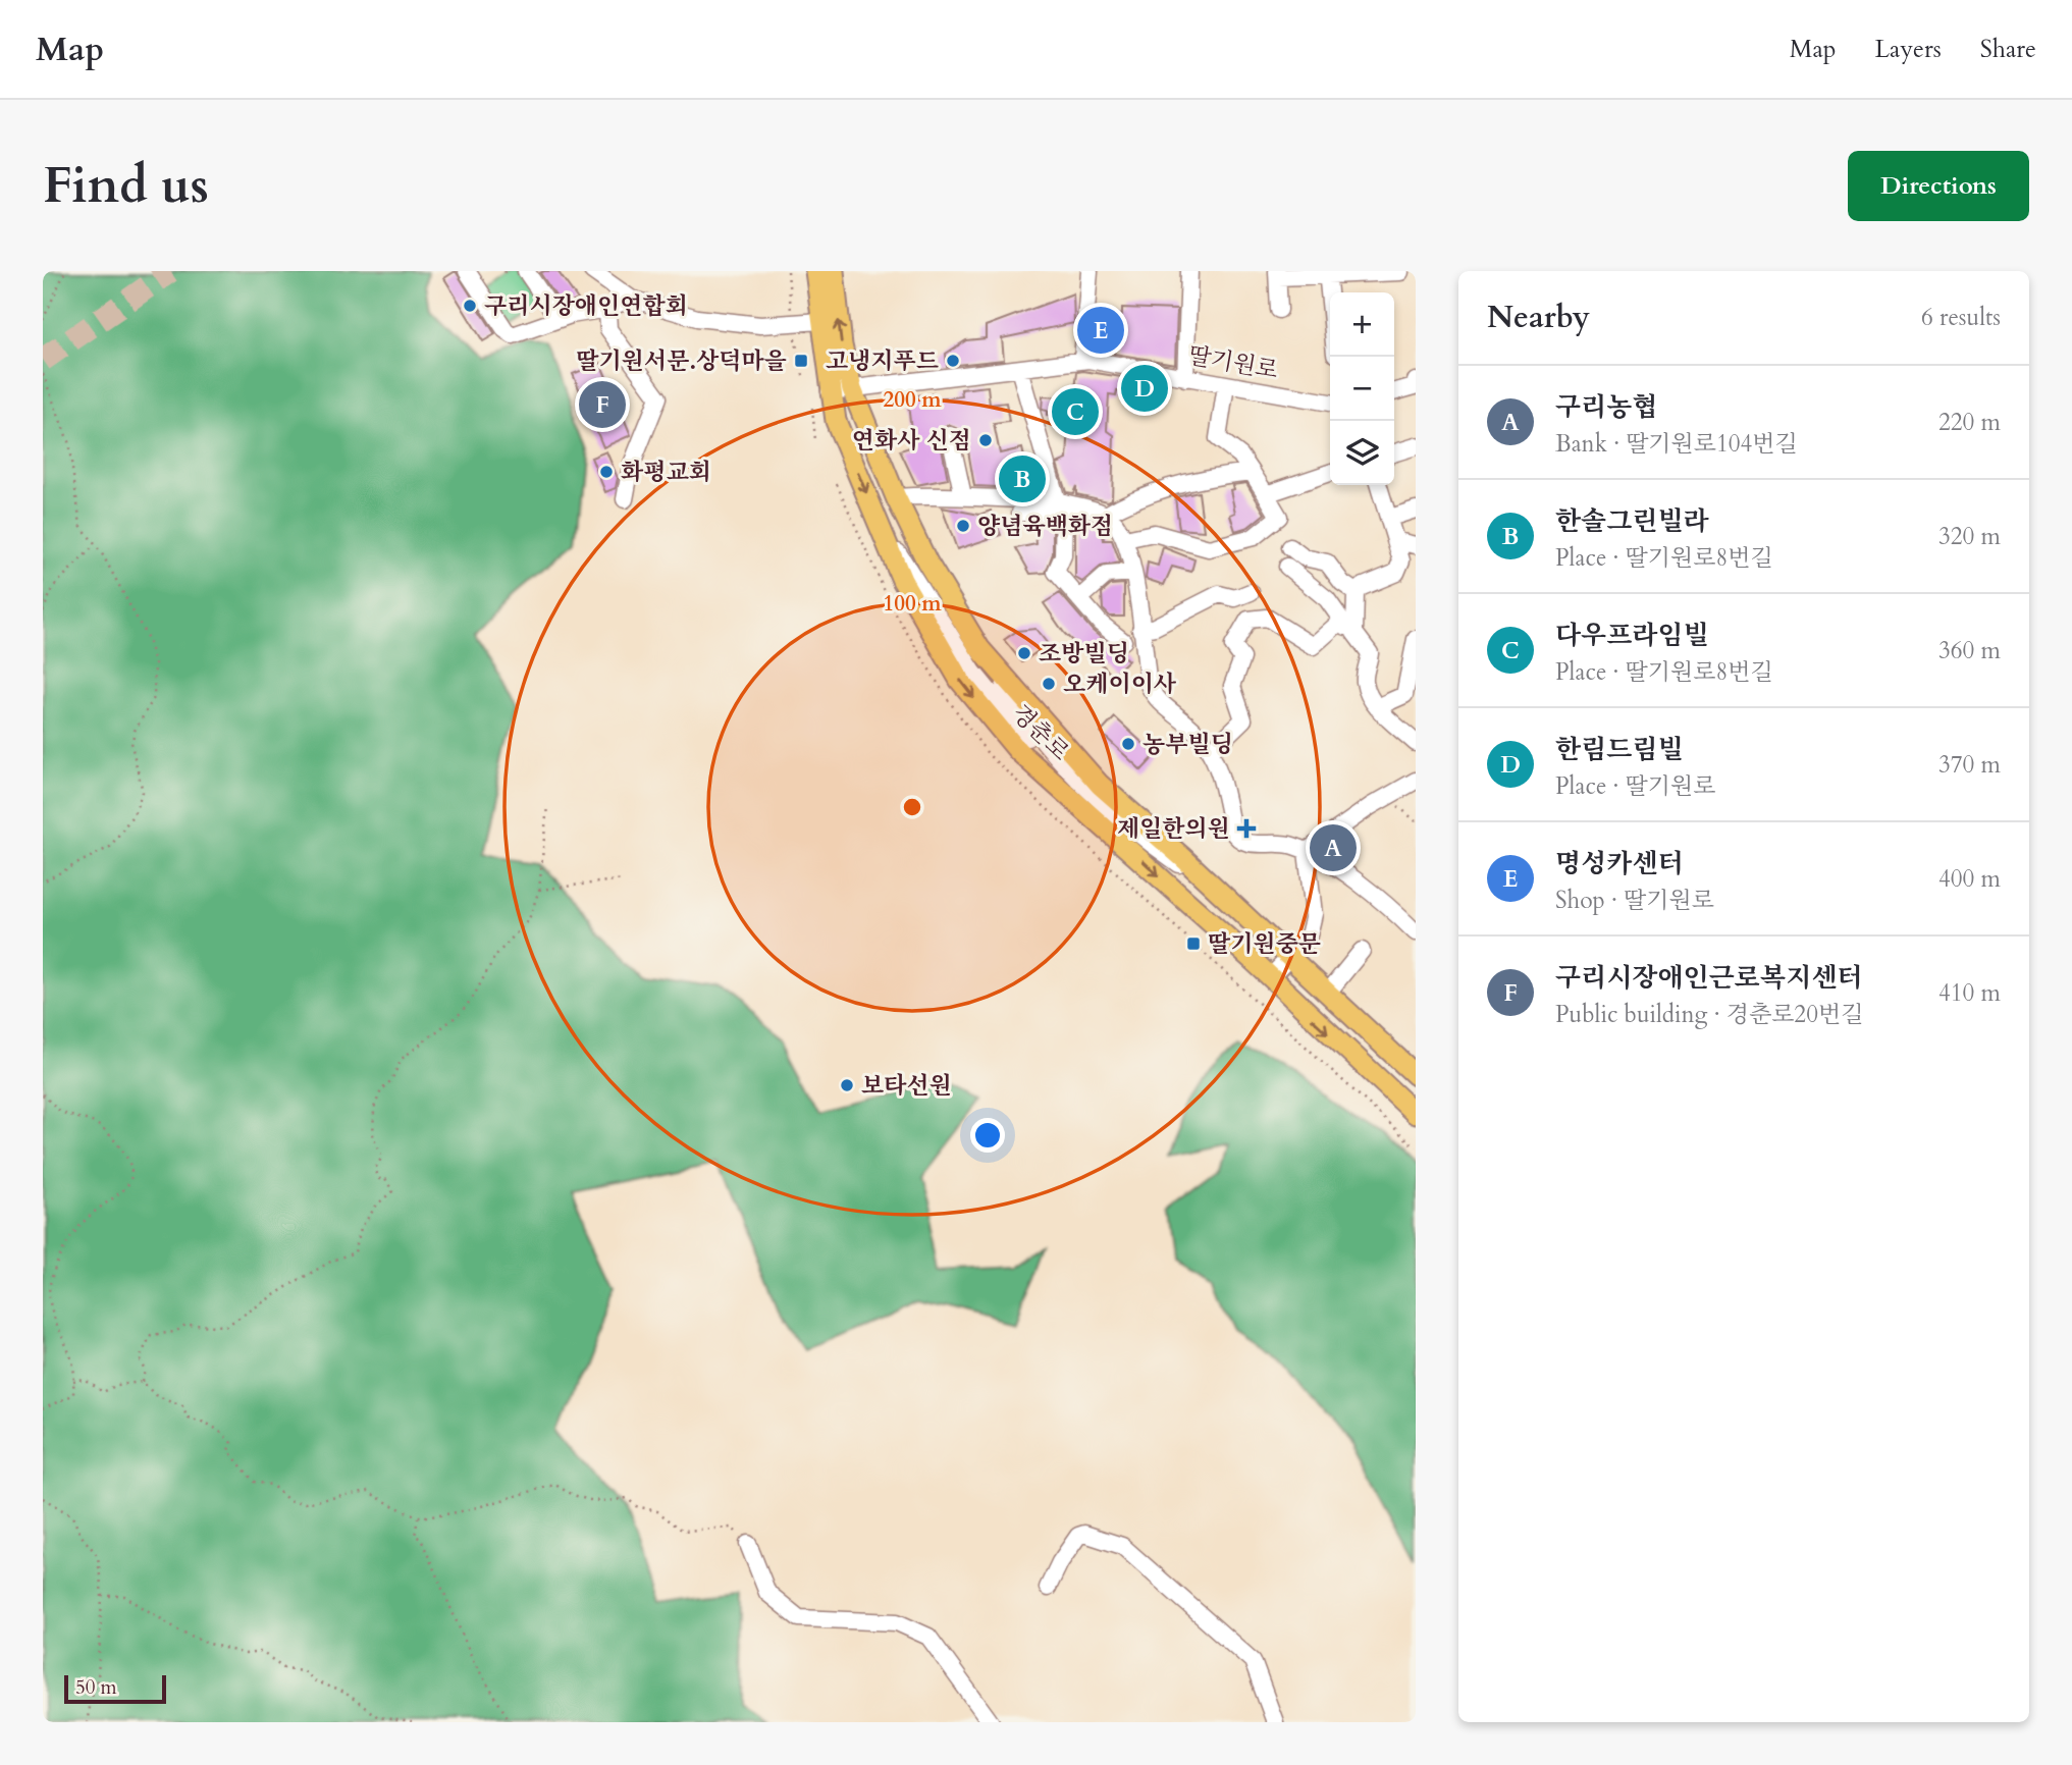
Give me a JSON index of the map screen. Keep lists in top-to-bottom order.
{
  "streets": {
    "main road": ["경춘로"],
    "street": ["딸기원로"]
  },
  "crossings": [
    ["딸기원로", "경춘로"]
  ],
  "places": {
    "other": [
      "구리시장애인연합회",
      "고냉지푸드",
      "연화사 신점",
      "화평교회",
      "양념육백화점",
      "조방빌딩",
      "오케이이사",
      "농부빌딩",
      "보타선원"
    ],
    "transit": ["딸기원서문.상덕마을", "딸기원중문"],
    "health": ["제일한의원"]
  },
  "scale_bar": "50 m",
  "page": {
    "header": "Map",
    "nav": ["Map", "Layers", "Share"],
    "buttons": "Directions",
    "title": "Find us",
    "heading": ["Nearby", "6 results"],
    "map_buttons": ["+", "−"],
    "pins": [
      "E",
      "D",
      "F",
      "C",
      "B",
      "A"
    ],
    "list": [
      {
        "mark": "A",
        "name": "구리농협",
        "note": "Bank · 딸기원로104번길",
        "value": "220 m"
      },
      {
        "mark": "B",
        "name": "한솔그린빌라",
        "note": "Place · 딸기원로8번길",
        "value": "320 m"
      },
      {
        "mark": "C",
        "name": "다우프라임빌",
        "note": "Place · 딸기원로8번길",
        "value": "360 m"
      },
      {
        "mark": "D",
        "name": "한림드림빌",
        "note": "Place · 딸기원로",
        "value": "370 m"
      },
      {
        "mark": "E",
        "name": "명성카센터",
        "note": "Shop · 딸기원로",
        "value": "400 m"
      },
      {
        "mark": "F",
        "name": "구리시장애인근로복지센터",
        "note": "Public building · 경춘로20번길",
        "value": "410 m"
      }
    ],
    "scale": "50 m"
  },
  "rings": ["200 m", "100 m"]
}
